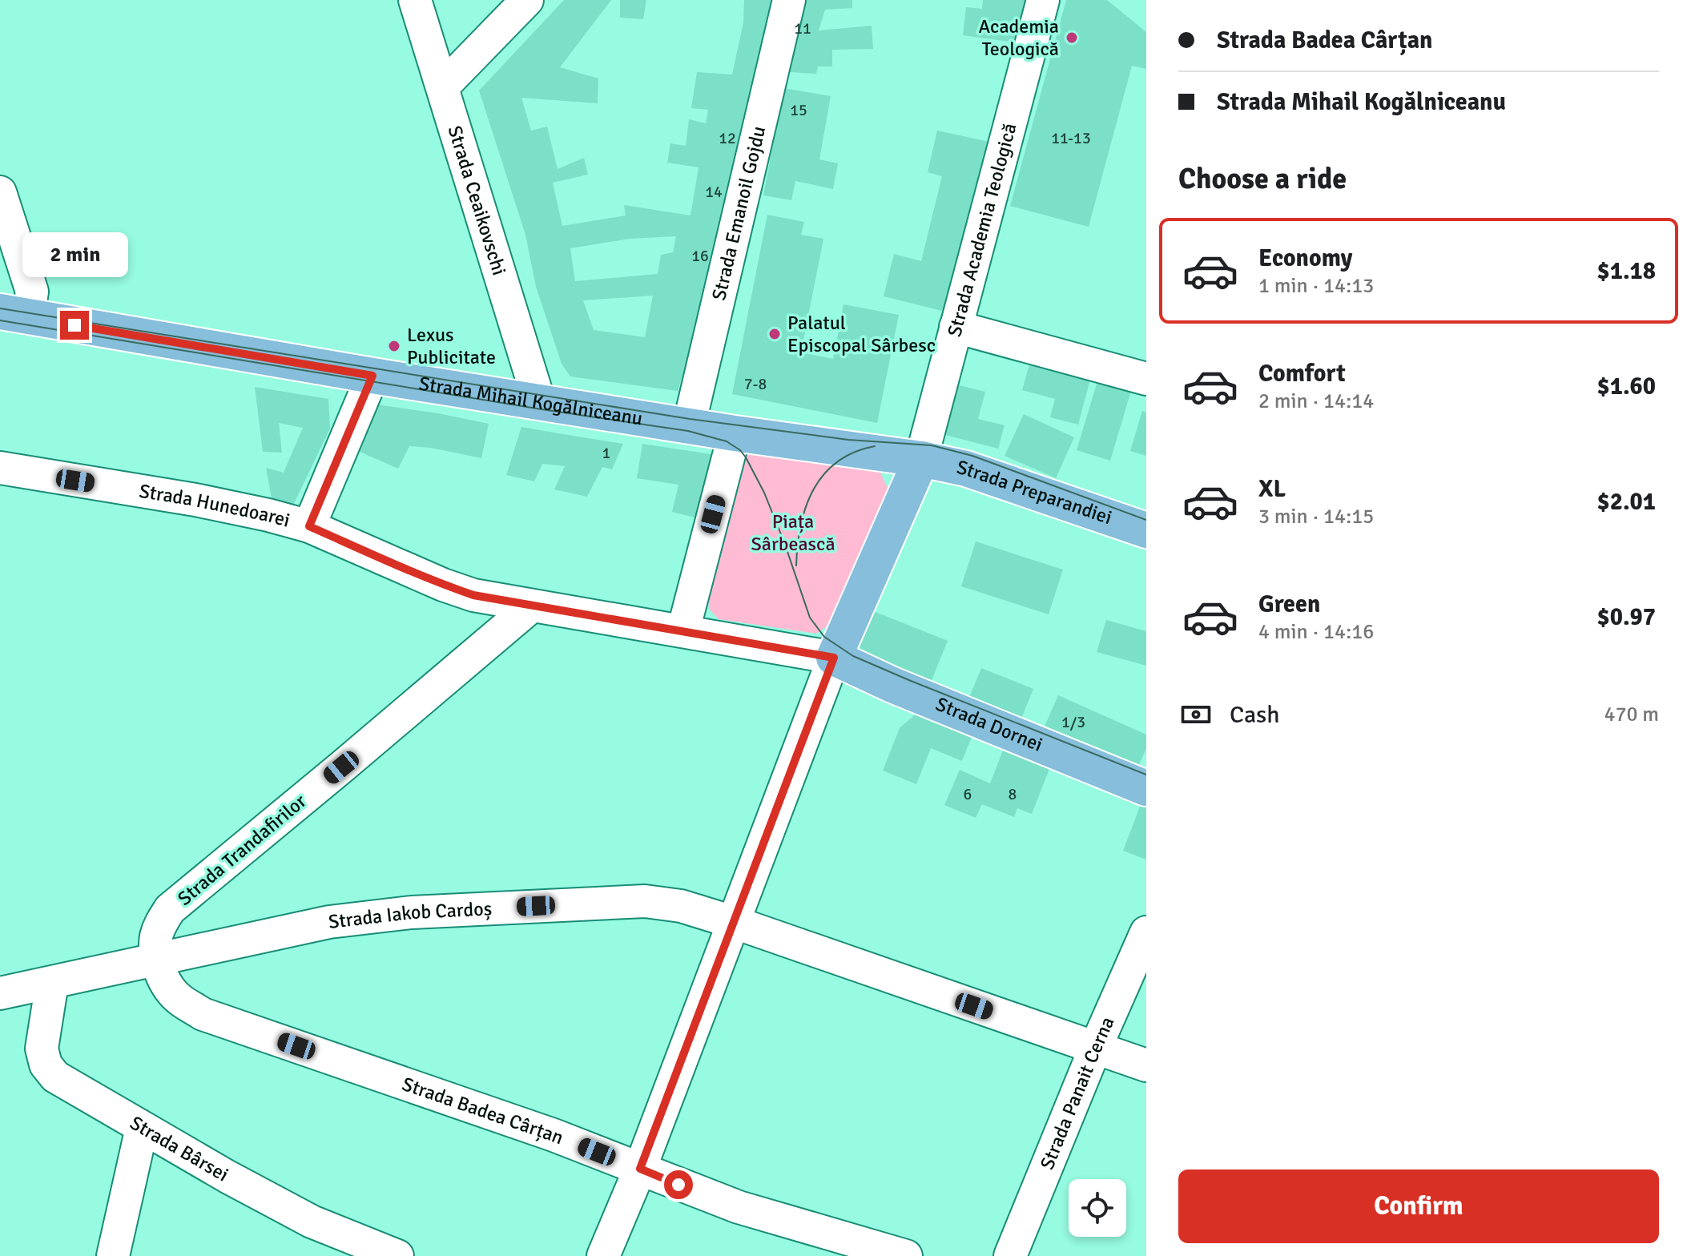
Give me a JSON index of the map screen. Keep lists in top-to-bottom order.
{
  "streets": {
    "main road": ["Strada Mihail Kogălniceanu", "Strada Preparandiei", "Strada Dornei"],
    "street": [
      "Strada Ceaikovschi",
      "Strada Emanoil Gojdu",
      "Strada Academia Teologică",
      "Strada Hunedoarei",
      "Strada Trandafirilor",
      "Strada Iakob Cardoș",
      "Strada Panait Cerna",
      "Strada Badea Cârțan",
      "Strada Bârsei"
    ]
  },
  "crossings": [
    ["Strada Ceaikovschi", "Strada Mihail Kogălniceanu"],
    ["Strada Emanoil Gojdu", "Strada Mihail Kogălniceanu"],
    ["Strada Academia Teologică", "Strada Mihail Kogălniceanu"],
    ["Strada Academia Teologică", "Strada Preparandiei"],
    ["Strada Mihail Kogălniceanu", "Strada Preparandiei"],
    ["Strada Hunedoarei", "Strada Dornei"],
    ["Strada Hunedoarei", "Strada Trandafirilor"],
    ["Strada Trandafirilor", "Strada Iakob Cardoș"],
    ["Strada Trandafirilor", "Strada Badea Cârțan"],
    ["Strada Iakob Cardoș", "Strada Panait Cerna"],
    ["Strada Iakob Cardoș", "Strada Badea Cârțan"],
    ["Strada Iakob Cardoș", "Strada Bârsei"]
  ],
  "parks": ["Piața Sârbească"],
  "places": ["Academia Teologică", "Palatul Episcopal Sârbesc", "Lexus Publicitate"],
  "house_numbers": [
    "11",
    "15",
    "12",
    "11-13",
    "14",
    "16",
    "7-8",
    "1",
    "1/3",
    "6",
    "8"
  ],
  "page": {
    "banner": ["Strada Badea Cârțan", "Strada Mihail Kogălniceanu"],
    "heading": "Choose a ride",
    "list": [
      {
        "name": "Economy",
        "note": "1 min · 14:13",
        "value": "$1.18"
      },
      {
        "name": "Comfort",
        "note": "2 min · 14:14",
        "value": "$1.60"
      },
      {
        "name": "XL",
        "note": "3 min · 14:15",
        "value": "$2.01"
      },
      {
        "name": "Green",
        "note": "4 min · 14:16",
        "value": "$0.97"
      }
    ],
    "bubble": "2 min",
    "pay": ["Cash", "470 m"],
    "buttons": "Confirm"
  }
}
